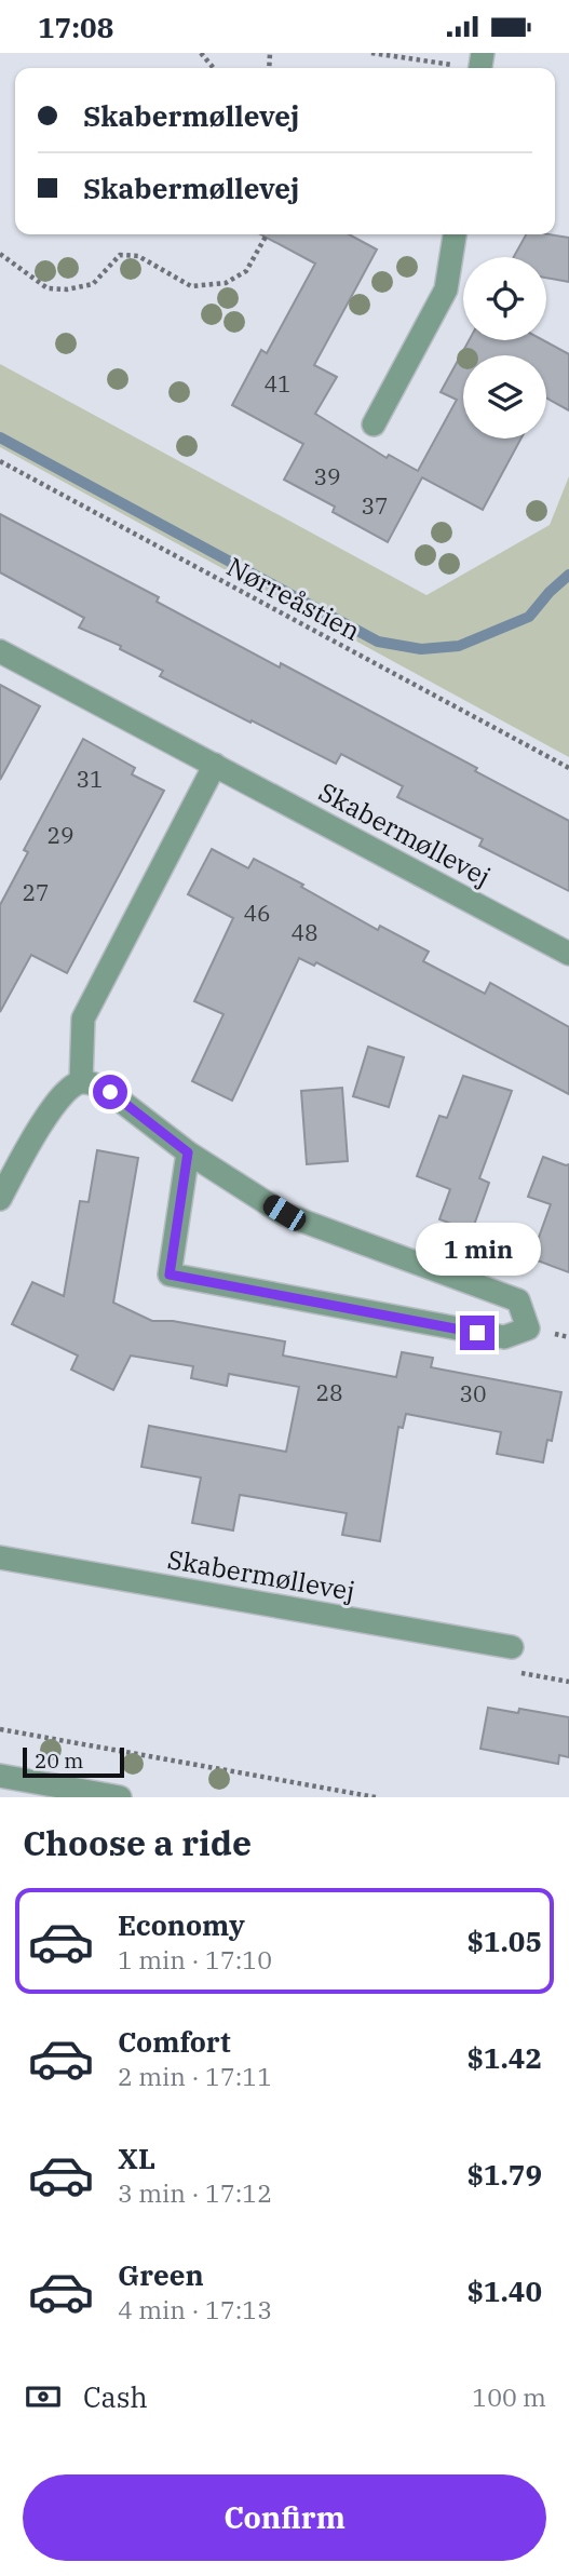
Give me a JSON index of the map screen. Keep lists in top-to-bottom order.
{
  "streets": {
    "street": ["Skabermøllevej"],
    "path": ["Nørreåstien"]
  },
  "house_numbers": [
    "41",
    "39",
    "37",
    "31",
    "29",
    "27",
    "46",
    "48",
    "28",
    "30"
  ],
  "scale_bar": "20 m",
  "page": {
    "status": "17:08",
    "banner": ["Skabermøllevej", "Skabermøllevej"],
    "bubble": "1 min",
    "scale": "20 m",
    "heading": "Choose a ride",
    "list": [
      {
        "name": "Economy",
        "note": "1 min · 17:10",
        "value": "$1.05"
      },
      {
        "name": "Comfort",
        "note": "2 min · 17:11",
        "value": "$1.42"
      },
      {
        "name": "XL",
        "note": "3 min · 17:12",
        "value": "$1.79"
      },
      {
        "name": "Green",
        "note": "4 min · 17:13",
        "value": "$1.40"
      }
    ],
    "pay": ["Cash", "100 m"],
    "buttons": "Confirm"
  }
}
